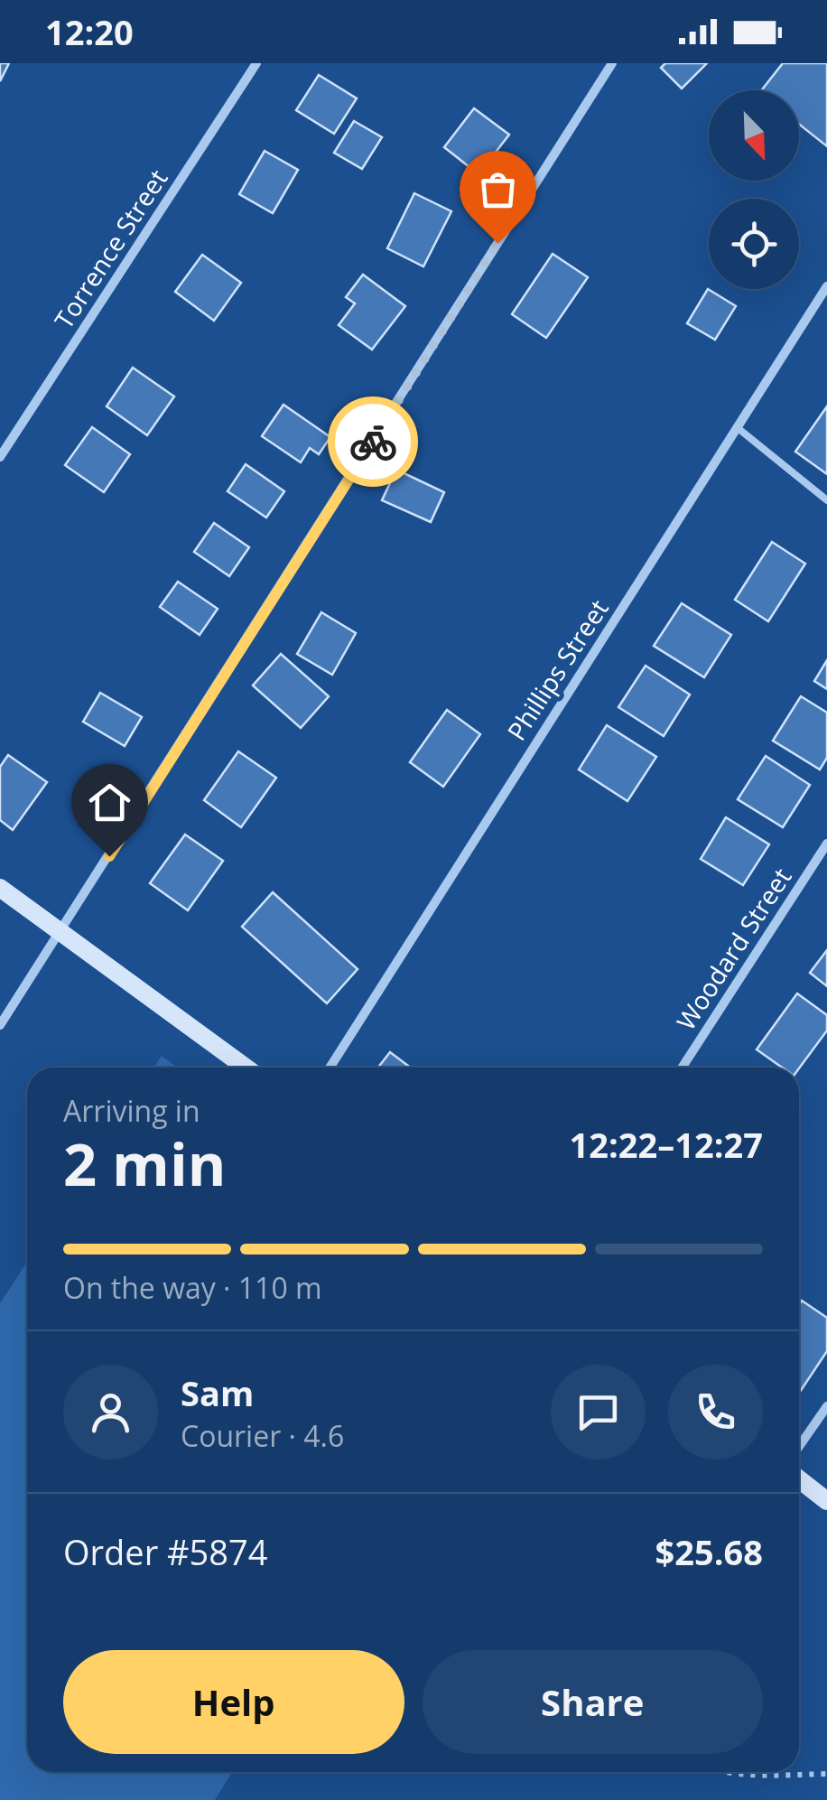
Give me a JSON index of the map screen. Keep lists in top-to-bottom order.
{
  "streets": {
    "street": ["Torrence Street", "Phillips Street", "Woodard Street"]
  },
  "north": "bottom right",
  "page": {
    "status": "12:20",
    "heading": ["2 min", "Arriving in", "12:22–12:27"],
    "panel": [
      "Sam",
      "Courier · 4.6",
      "Order #5874",
      "$25.68"
    ],
    "bar": "On the way · 110 m",
    "buttons": ["Help", "Share"]
  }
}
